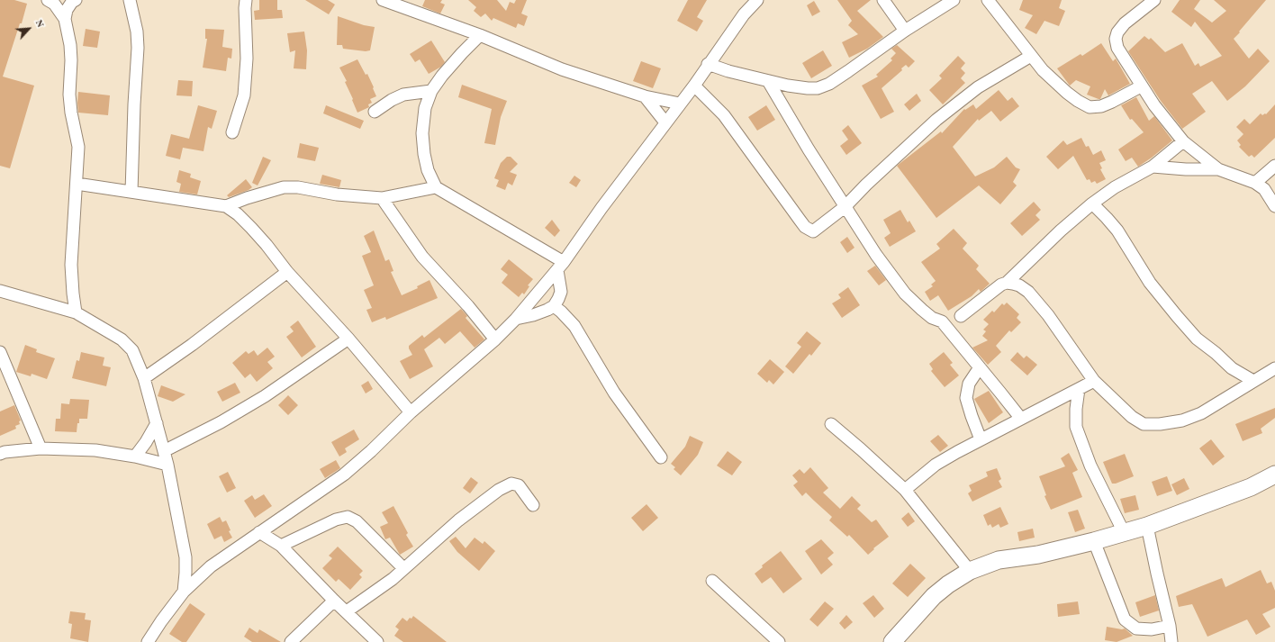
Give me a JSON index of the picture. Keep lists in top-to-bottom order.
{
  "north": "top right"
}
